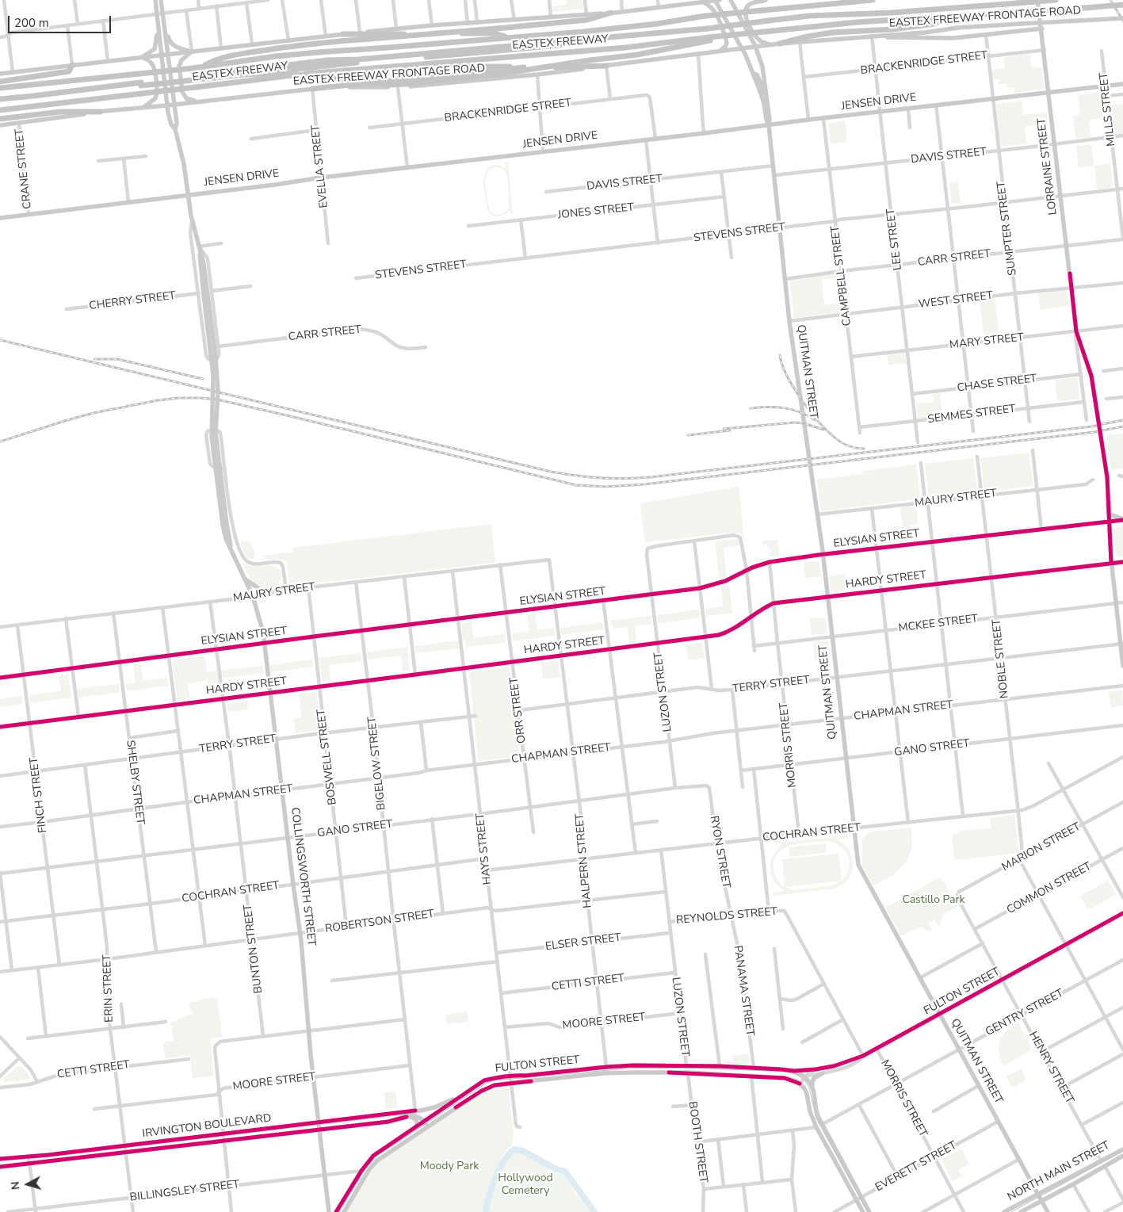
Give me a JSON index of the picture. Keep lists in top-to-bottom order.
{
  "streets": {
    "highway": ["EASTEX FREEWAY"],
    "main road": [
      "EASTEX FREEWAY FRONTAGE ROAD",
      "JENSEN DRIVE",
      "LORRAINE STREET",
      "QUITMAN STREET",
      "ELYSIAN STREET",
      "HARDY STREET",
      "COLLINGSWORTH STREET",
      "FULTON STREET",
      "IRVINGTON BOULEVARD",
      "NORTH MAIN STREET"
    ],
    "street": [
      "BRACKENRIDGE STREET",
      "MILLS STREET",
      "DAVIS STREET",
      "EVELLA STREET",
      "CRANE STREET",
      "JONES STREET",
      "SUMPTER STREET",
      "STEVENS STREET",
      "LEE STREET",
      "CARR STREET",
      "CAMPBELL STREET",
      "WEST STREET",
      "CHERRY STREET",
      "MARY STREET",
      "CHASE STREET",
      "SEMMES STREET",
      "MAURY STREET",
      "MCKEE STREET",
      "NOBLE STREET",
      "TERRY STREET",
      "LUZON STREET",
      "ORR STREET",
      "CHAPMAN STREET",
      "MORRIS STREET",
      "GANO STREET",
      "BOSWELL STREET",
      "BIGELOW STREET",
      "SHELBY STREET",
      "FINCH STREET",
      "COCHRAN STREET",
      "MARION STREET",
      "HAYS STREET",
      "RYON STREET",
      "HALPERN STREET",
      "COMMON STREET",
      "REYNOLDS STREET",
      "ROBERTSON STREET",
      "ELSER STREET",
      "BUNTON STREET",
      "CETTI STREET",
      "ERIN STREET",
      "PANAMA STREET",
      "GENTRY STREET",
      "MOORE STREET",
      "HENRY STREET",
      "BOOTH STREET",
      "EVERETT STREET",
      "BILLINGSLEY STREET"
    ]
  },
  "crossings": [
    ["EASTEX FREEWAY FRONTAGE ROAD", "EVELLA STREET"],
    ["EASTEX FREEWAY FRONTAGE ROAD", "CRANE STREET"],
    ["EASTEX FREEWAY FRONTAGE ROAD", "LEE STREET"],
    ["EASTEX FREEWAY FRONTAGE ROAD", "QUITMAN STREET"],
    ["EASTEX FREEWAY FRONTAGE ROAD", "COLLINGSWORTH STREET"],
    ["BRACKENRIDGE STREET", "JENSEN DRIVE"],
    ["BRACKENRIDGE STREET", "LORRAINE STREET"],
    ["BRACKENRIDGE STREET", "SUMPTER STREET"],
    ["BRACKENRIDGE STREET", "LEE STREET"],
    ["JENSEN DRIVE", "MILLS STREET"],
    ["JENSEN DRIVE", "EVELLA STREET"],
    ["JENSEN DRIVE", "LORRAINE STREET"],
    ["JENSEN DRIVE", "CRANE STREET"],
    ["JENSEN DRIVE", "SUMPTER STREET"],
    ["JENSEN DRIVE", "LEE STREET"],
    ["JENSEN DRIVE", "CAMPBELL STREET"],
    ["JENSEN DRIVE", "QUITMAN STREET"],
    ["JENSEN DRIVE", "COLLINGSWORTH STREET"],
    ["MILLS STREET", "DAVIS STREET"],
    ["MILLS STREET", "STEVENS STREET"],
    ["MILLS STREET", "CARR STREET"],
    ["DAVIS STREET", "LORRAINE STREET"],
    ["DAVIS STREET", "SUMPTER STREET"],
    ["DAVIS STREET", "LEE STREET"],
    ["DAVIS STREET", "CAMPBELL STREET"],
    ["DAVIS STREET", "QUITMAN STREET"],
    ["LORRAINE STREET", "STEVENS STREET"],
    ["LORRAINE STREET", "CARR STREET"],
    ["LORRAINE STREET", "WEST STREET"],
    ["LORRAINE STREET", "MARY STREET"],
    ["LORRAINE STREET", "CHASE STREET"],
    ["LORRAINE STREET", "SEMMES STREET"],
    ["LORRAINE STREET", "ELYSIAN STREET"],
    ["LORRAINE STREET", "HARDY STREET"],
    ["LORRAINE STREET", "MCKEE STREET"],
    ["LORRAINE STREET", "TERRY STREET"],
    ["SUMPTER STREET", "STEVENS STREET"],
    ["SUMPTER STREET", "CARR STREET"],
    ["SUMPTER STREET", "WEST STREET"],
    ["SUMPTER STREET", "MARY STREET"],
    ["SUMPTER STREET", "CHASE STREET"],
    ["SUMPTER STREET", "SEMMES STREET"],
    ["STEVENS STREET", "LEE STREET"],
    ["STEVENS STREET", "CAMPBELL STREET"],
    ["STEVENS STREET", "QUITMAN STREET"],
    ["LEE STREET", "CARR STREET"],
    ["LEE STREET", "WEST STREET"],
    ["LEE STREET", "MARY STREET"],
    ["LEE STREET", "CHASE STREET"],
    ["LEE STREET", "SEMMES STREET"],
    ["CARR STREET", "CAMPBELL STREET"],
    ["CARR STREET", "QUITMAN STREET"],
    ["CARR STREET", "COLLINGSWORTH STREET"],
    ["CAMPBELL STREET", "WEST STREET"],
    ["CAMPBELL STREET", "MARY STREET"],
    ["CAMPBELL STREET", "SEMMES STREET"],
    ["WEST STREET", "QUITMAN STREET"],
    ["CHERRY STREET", "COLLINGSWORTH STREET"],
    ["QUITMAN STREET", "MAURY STREET"],
    ["QUITMAN STREET", "ELYSIAN STREET"],
    ["QUITMAN STREET", "HARDY STREET"],
    ["QUITMAN STREET", "MCKEE STREET"],
    ["QUITMAN STREET", "TERRY STREET"],
    ["QUITMAN STREET", "CHAPMAN STREET"],
    ["QUITMAN STREET", "GANO STREET"],
    ["QUITMAN STREET", "COCHRAN STREET"],
    ["QUITMAN STREET", "FULTON STREET"],
    ["QUITMAN STREET", "GENTRY STREET"],
    ["QUITMAN STREET", "EVERETT STREET"],
    ["QUITMAN STREET", "NORTH MAIN STREET"],
    ["MAURY STREET", "NOBLE STREET"],
    ["MAURY STREET", "ORR STREET"],
    ["MAURY STREET", "BOSWELL STREET"],
    ["MAURY STREET", "BIGELOW STREET"],
    ["MAURY STREET", "SHELBY STREET"],
    ["MAURY STREET", "FINCH STREET"],
    ["MAURY STREET", "HAYS STREET"],
    ["MAURY STREET", "HALPERN STREET"],
    ["MAURY STREET", "COLLINGSWORTH STREET"],
    ["MAURY STREET", "BUNTON STREET"],
    ["ELYSIAN STREET", "NOBLE STREET"],
    ["ELYSIAN STREET", "LUZON STREET"],
    ["ELYSIAN STREET", "ORR STREET"],
    ["ELYSIAN STREET", "MORRIS STREET"],
    ["ELYSIAN STREET", "BOSWELL STREET"],
    ["ELYSIAN STREET", "BIGELOW STREET"],
    ["ELYSIAN STREET", "SHELBY STREET"],
    ["ELYSIAN STREET", "FINCH STREET"],
    ["ELYSIAN STREET", "HAYS STREET"],
    ["ELYSIAN STREET", "HALPERN STREET"],
    ["ELYSIAN STREET", "COLLINGSWORTH STREET"],
    ["ELYSIAN STREET", "BUNTON STREET"],
    ["HARDY STREET", "NOBLE STREET"],
    ["HARDY STREET", "LUZON STREET"],
    ["HARDY STREET", "ORR STREET"],
    ["HARDY STREET", "MORRIS STREET"],
    ["HARDY STREET", "BOSWELL STREET"],
    ["HARDY STREET", "BIGELOW STREET"],
    ["HARDY STREET", "SHELBY STREET"],
    ["HARDY STREET", "FINCH STREET"],
    ["HARDY STREET", "HAYS STREET"],
    ["HARDY STREET", "HALPERN STREET"],
    ["HARDY STREET", "COLLINGSWORTH STREET"],
    ["HARDY STREET", "BUNTON STREET"],
    ["MCKEE STREET", "NOBLE STREET"],
    ["MCKEE STREET", "MORRIS STREET"],
    ["NOBLE STREET", "TERRY STREET"],
    ["NOBLE STREET", "CHAPMAN STREET"],
    ["NOBLE STREET", "GANO STREET"],
    ["NOBLE STREET", "COCHRAN STREET"],
    ["NOBLE STREET", "MARION STREET"],
    ["TERRY STREET", "LUZON STREET"],
    ["TERRY STREET", "ORR STREET"],
    ["TERRY STREET", "MORRIS STREET"],
    ["TERRY STREET", "BOSWELL STREET"],
    ["TERRY STREET", "BIGELOW STREET"],
    ["TERRY STREET", "SHELBY STREET"],
    ["TERRY STREET", "FINCH STREET"],
    ["TERRY STREET", "HAYS STREET"],
    ["TERRY STREET", "HALPERN STREET"],
    ["TERRY STREET", "COLLINGSWORTH STREET"],
    ["TERRY STREET", "BUNTON STREET"],
    ["TERRY STREET", "ERIN STREET"],
    ["LUZON STREET", "CHAPMAN STREET"],
    ["LUZON STREET", "GANO STREET"],
    ["LUZON STREET", "COCHRAN STREET"],
    ["LUZON STREET", "REYNOLDS STREET"],
    ["LUZON STREET", "ROBERTSON STREET"],
    ["LUZON STREET", "ELSER STREET"],
    ["LUZON STREET", "CETTI STREET"],
    ["LUZON STREET", "FULTON STREET"],
    ["LUZON STREET", "MOORE STREET"],
    ["ORR STREET", "CHAPMAN STREET"],
    ["ORR STREET", "GANO STREET"],
    ["CHAPMAN STREET", "MORRIS STREET"],
    ["CHAPMAN STREET", "BOSWELL STREET"],
    ["CHAPMAN STREET", "BIGELOW STREET"],
    ["CHAPMAN STREET", "SHELBY STREET"],
    ["CHAPMAN STREET", "FINCH STREET"],
    ["CHAPMAN STREET", "HAYS STREET"],
    ["CHAPMAN STREET", "HALPERN STREET"],
    ["CHAPMAN STREET", "COLLINGSWORTH STREET"],
    ["CHAPMAN STREET", "BUNTON STREET"],
    ["CHAPMAN STREET", "ERIN STREET"],
    ["MORRIS STREET", "GANO STREET"],
    ["MORRIS STREET", "COCHRAN STREET"],
    ["MORRIS STREET", "FULTON STREET"],
    ["MORRIS STREET", "GENTRY STREET"],
    ["MORRIS STREET", "EVERETT STREET"],
    ["GANO STREET", "BOSWELL STREET"],
    ["GANO STREET", "BIGELOW STREET"],
    ["GANO STREET", "SHELBY STREET"],
    ["GANO STREET", "FINCH STREET"],
    ["GANO STREET", "HAYS STREET"],
    ["GANO STREET", "RYON STREET"],
    ["GANO STREET", "HALPERN STREET"],
    ["GANO STREET", "COLLINGSWORTH STREET"],
    ["GANO STREET", "BUNTON STREET"],
    ["GANO STREET", "ERIN STREET"],
    ["BOSWELL STREET", "COCHRAN STREET"],
    ["BOSWELL STREET", "ROBERTSON STREET"],
    ["BIGELOW STREET", "COCHRAN STREET"],
    ["BIGELOW STREET", "ROBERTSON STREET"],
    ["BIGELOW STREET", "MOORE STREET"],
    ["BIGELOW STREET", "IRVINGTON BOULEVARD"],
    ["SHELBY STREET", "COCHRAN STREET"],
    ["SHELBY STREET", "ROBERTSON STREET"],
    ["FINCH STREET", "COCHRAN STREET"],
    ["FINCH STREET", "ROBERTSON STREET"],
    ["COCHRAN STREET", "HAYS STREET"],
    ["COCHRAN STREET", "RYON STREET"],
    ["COCHRAN STREET", "HALPERN STREET"],
    ["COCHRAN STREET", "COLLINGSWORTH STREET"],
    ["COCHRAN STREET", "BUNTON STREET"],
    ["COCHRAN STREET", "ERIN STREET"],
    ["MARION STREET", "HENRY STREET"],
    ["HAYS STREET", "ROBERTSON STREET"],
    ["HAYS STREET", "ELSER STREET"],
    ["HAYS STREET", "CETTI STREET"],
    ["HAYS STREET", "FULTON STREET"],
    ["HAYS STREET", "MOORE STREET"],
    ["RYON STREET", "REYNOLDS STREET"],
    ["RYON STREET", "PANAMA STREET"],
    ["HALPERN STREET", "ROBERTSON STREET"],
    ["HALPERN STREET", "ELSER STREET"],
    ["HALPERN STREET", "CETTI STREET"],
    ["HALPERN STREET", "FULTON STREET"],
    ["HALPERN STREET", "MOORE STREET"],
    ["COLLINGSWORTH STREET", "ROBERTSON STREET"],
    ["COLLINGSWORTH STREET", "MOORE STREET"],
    ["COLLINGSWORTH STREET", "IRVINGTON BOULEVARD"],
    ["COLLINGSWORTH STREET", "BILLINGSLEY STREET"],
    ["COMMON STREET", "HENRY STREET"],
    ["REYNOLDS STREET", "PANAMA STREET"],
    ["ROBERTSON STREET", "BUNTON STREET"],
    ["ROBERTSON STREET", "ERIN STREET"],
    ["CETTI STREET", "ERIN STREET"],
    ["ERIN STREET", "MOORE STREET"],
    ["ERIN STREET", "IRVINGTON BOULEVARD"],
    ["ERIN STREET", "BILLINGSLEY STREET"],
    ["PANAMA STREET", "FULTON STREET"],
    ["FULTON STREET", "HENRY STREET"],
    ["FULTON STREET", "IRVINGTON BOULEVARD"],
    ["FULTON STREET", "BOOTH STREET"],
    ["FULTON STREET", "BILLINGSLEY STREET"],
    ["GENTRY STREET", "HENRY STREET"],
    ["HENRY STREET", "NORTH MAIN STREET"]
  ],
  "parks": ["Castillo Park", "Moody Park", "Hollywood Cemetery"],
  "scale_bar": "200 m",
  "north": "left"
}
